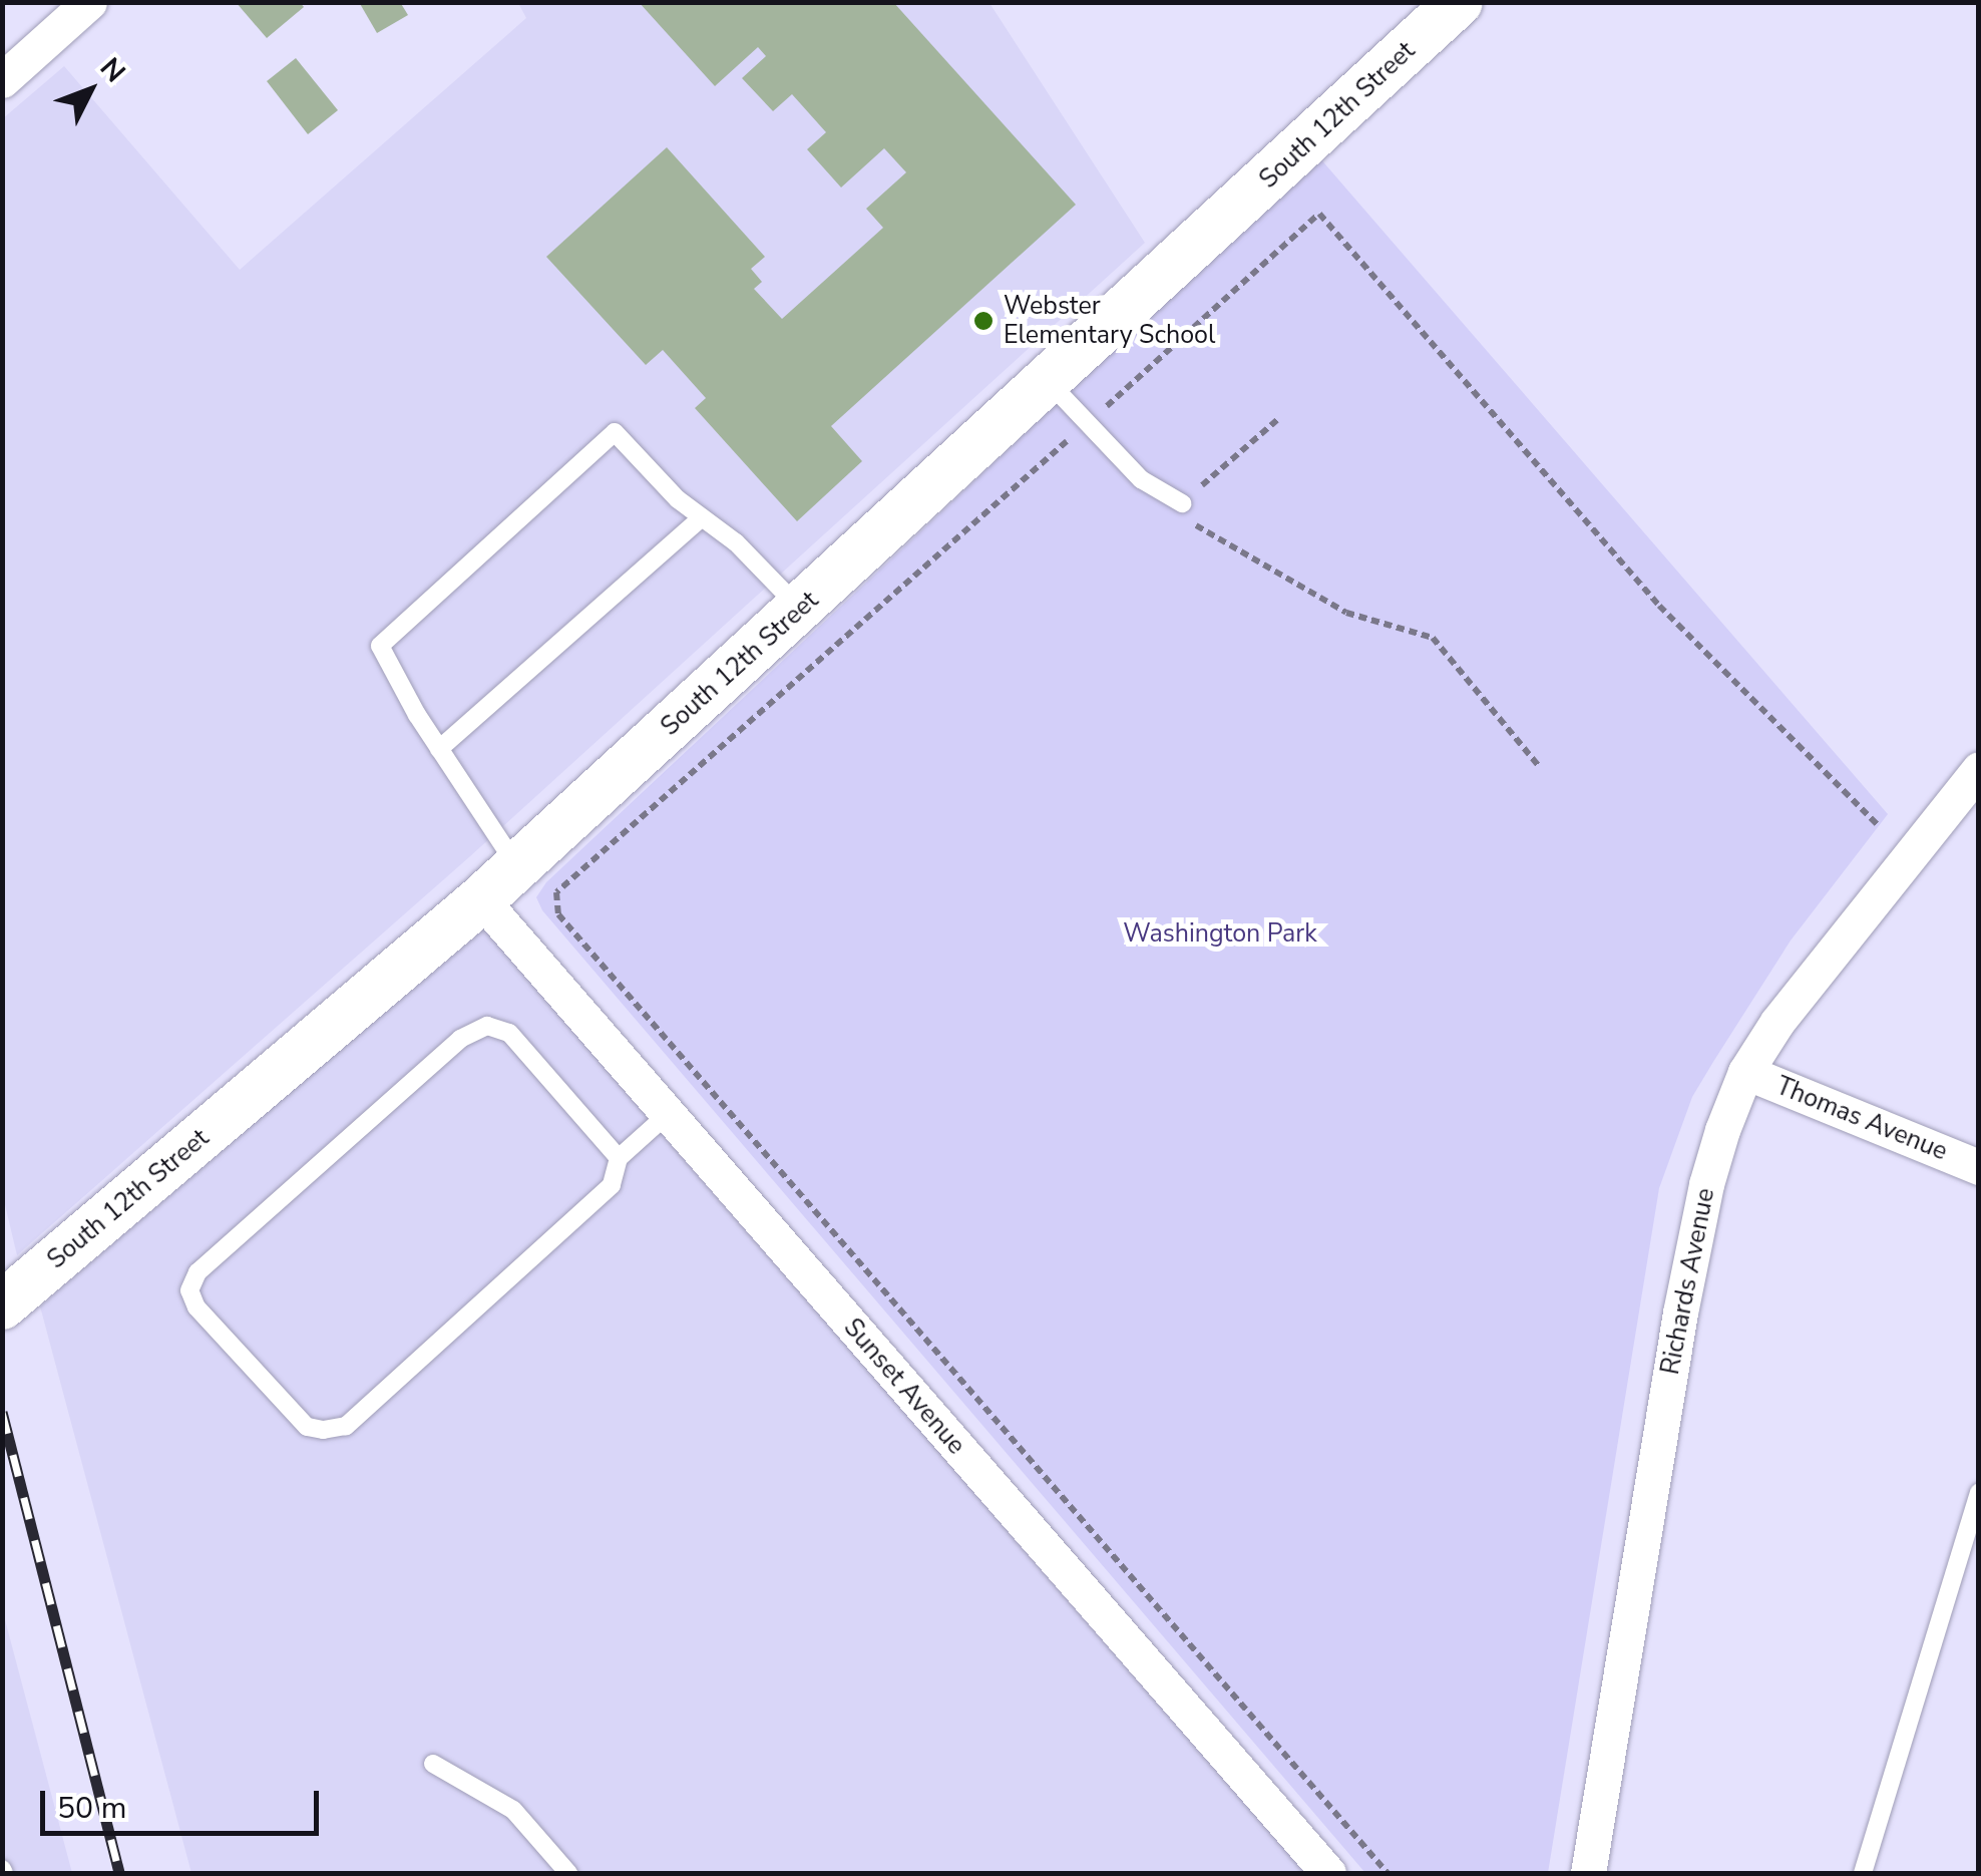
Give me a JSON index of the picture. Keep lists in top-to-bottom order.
{
  "streets": {
    "street": [
      "South 12th Street",
      "Thomas Avenue",
      "Richards Avenue",
      "Sunset Avenue"
    ]
  },
  "crossings": [
    ["South 12th Street", "Sunset Avenue"],
    ["Thomas Avenue", "Richards Avenue"]
  ],
  "parks": ["Washington Park"],
  "places": ["Webster Elementary School"],
  "scale_bar": "50 m",
  "north": "top right"
}
